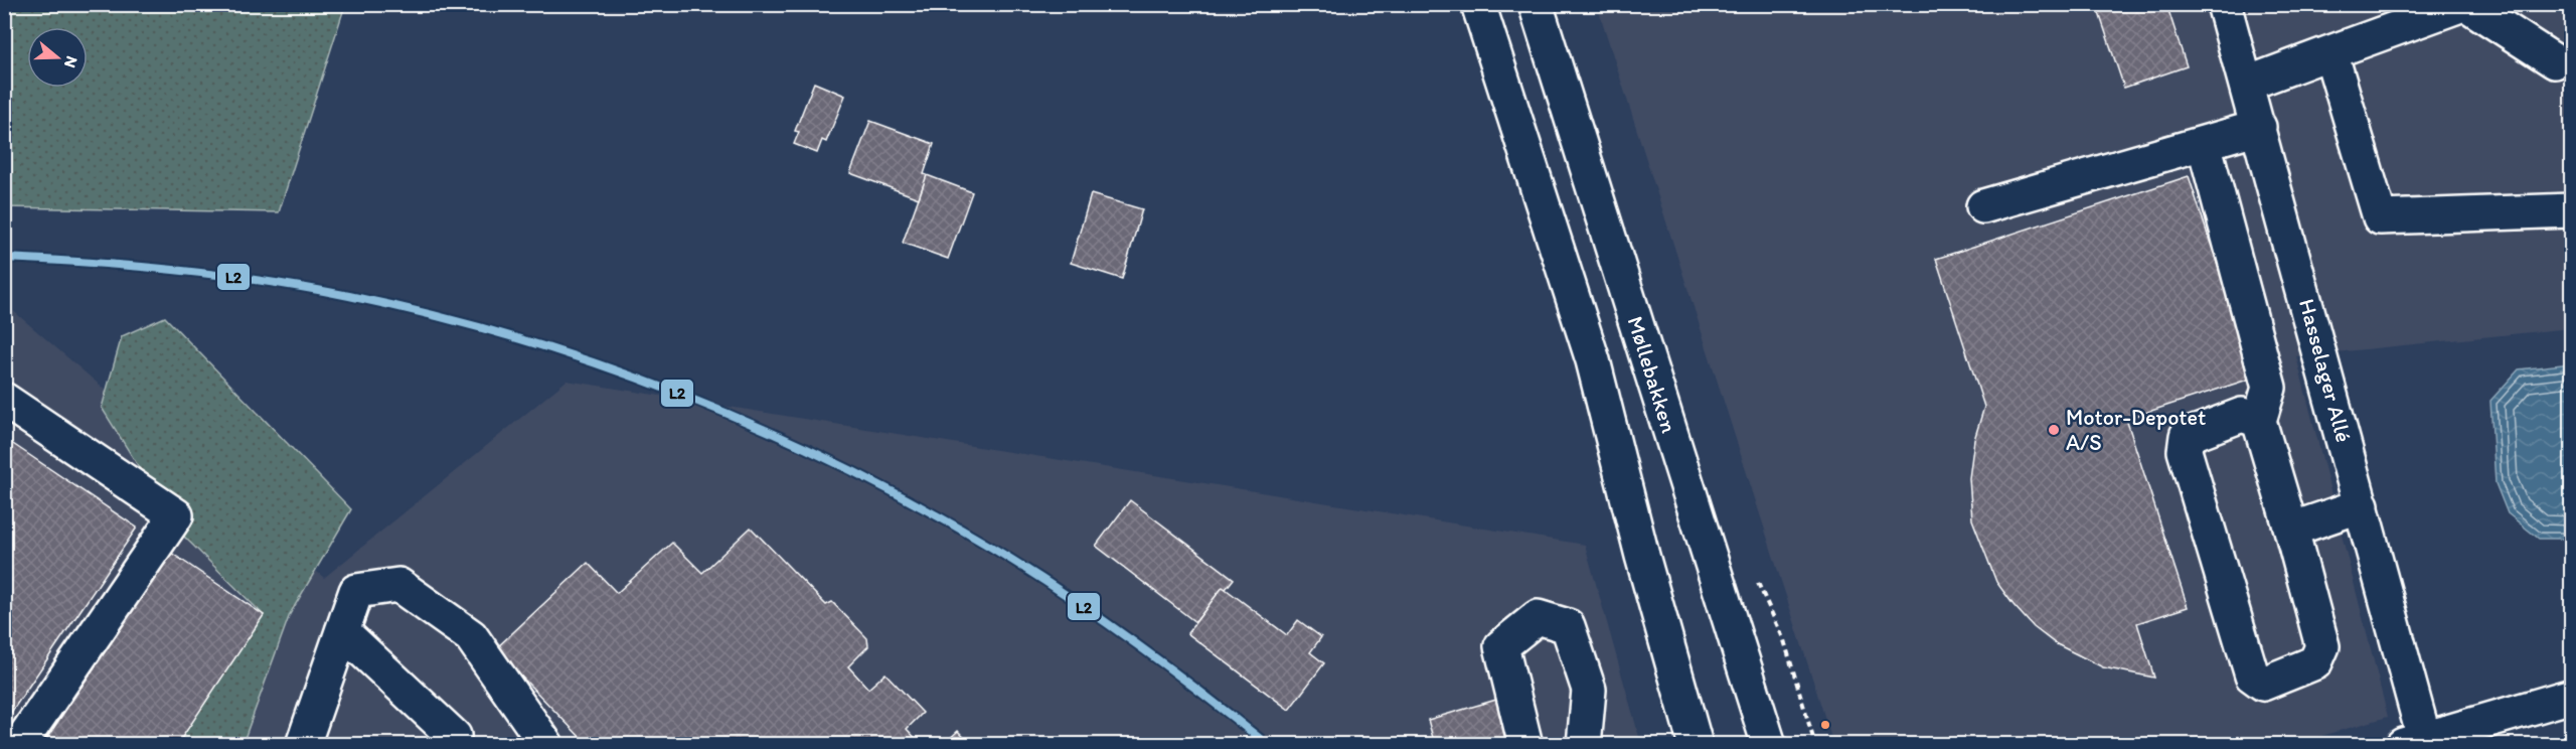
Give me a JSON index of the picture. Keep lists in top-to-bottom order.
{
  "streets": {
    "main road": ["Hasselager Allé", "Møllebakken"]
  },
  "places": ["Motor-Depotet A/S"],
  "lines": ["transit line L2"],
  "north": "right"
}
